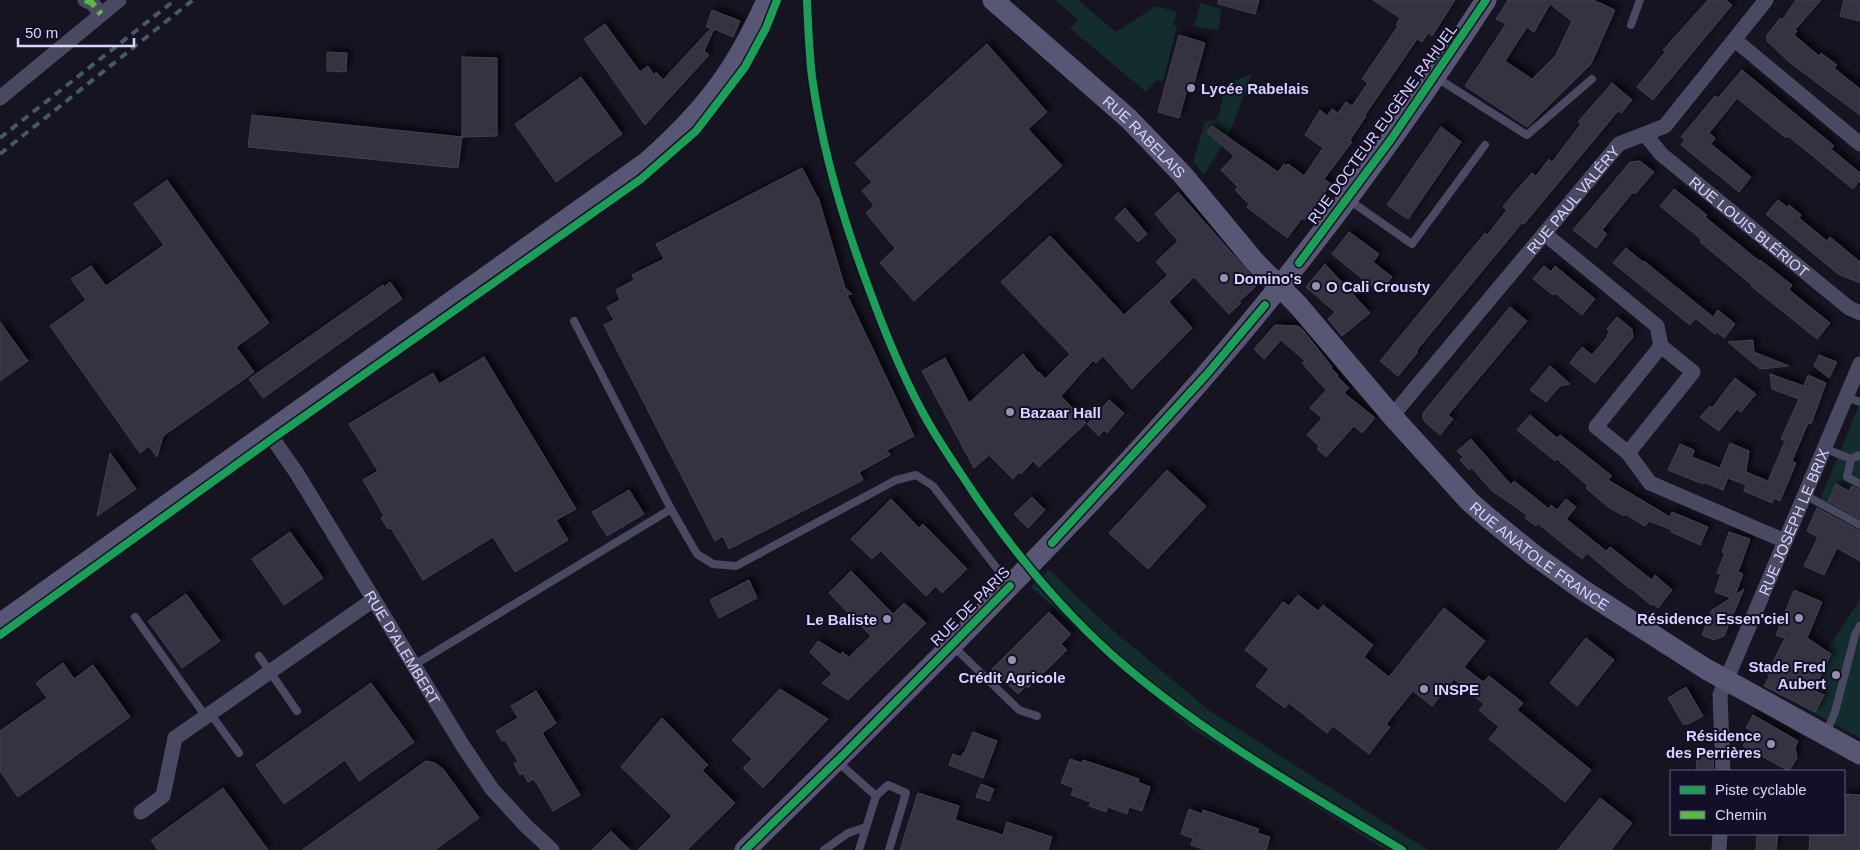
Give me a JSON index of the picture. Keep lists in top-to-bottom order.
{
  "streets": {
    "street": [
      "RUE DOCTEUR EUGÈNE RAHUEL",
      "RUE RABELAIS",
      "RUE PAUL VALÉRY",
      "RUE LOUIS BLÉRIOT",
      "RUE JOSEPH LE BRIX",
      "RUE ANATOLE FRANCE",
      "RUE DE PARIS",
      "RUE D'ALEMBERT"
    ]
  },
  "crossings": [
    ["RUE DOCTEUR EUGÈNE RAHUEL", "RUE RABELAIS"],
    ["RUE DOCTEUR EUGÈNE RAHUEL", "RUE ANATOLE FRANCE"],
    ["RUE DOCTEUR EUGÈNE RAHUEL", "RUE DE PARIS"],
    ["RUE RABELAIS", "RUE ANATOLE FRANCE"],
    ["RUE RABELAIS", "RUE DE PARIS"],
    ["RUE PAUL VALÉRY", "RUE LOUIS BLÉRIOT"],
    ["RUE PAUL VALÉRY", "RUE ANATOLE FRANCE"],
    ["RUE JOSEPH LE BRIX", "RUE ANATOLE FRANCE"],
    ["RUE ANATOLE FRANCE", "RUE DE PARIS"]
  ],
  "places": [
    "Lycée Rabelais",
    "Domino's",
    "O Cali Crousty",
    "Bazaar Hall",
    "Résidence Essen'ciel",
    "Le Baliste",
    "Crédit Agricole",
    "Stade Fred Aubert",
    "INSPE",
    "Résidence des Perrières"
  ],
  "legend": ["Piste cyclable", "Chemin"],
  "scale_bar": "50 m"
}
